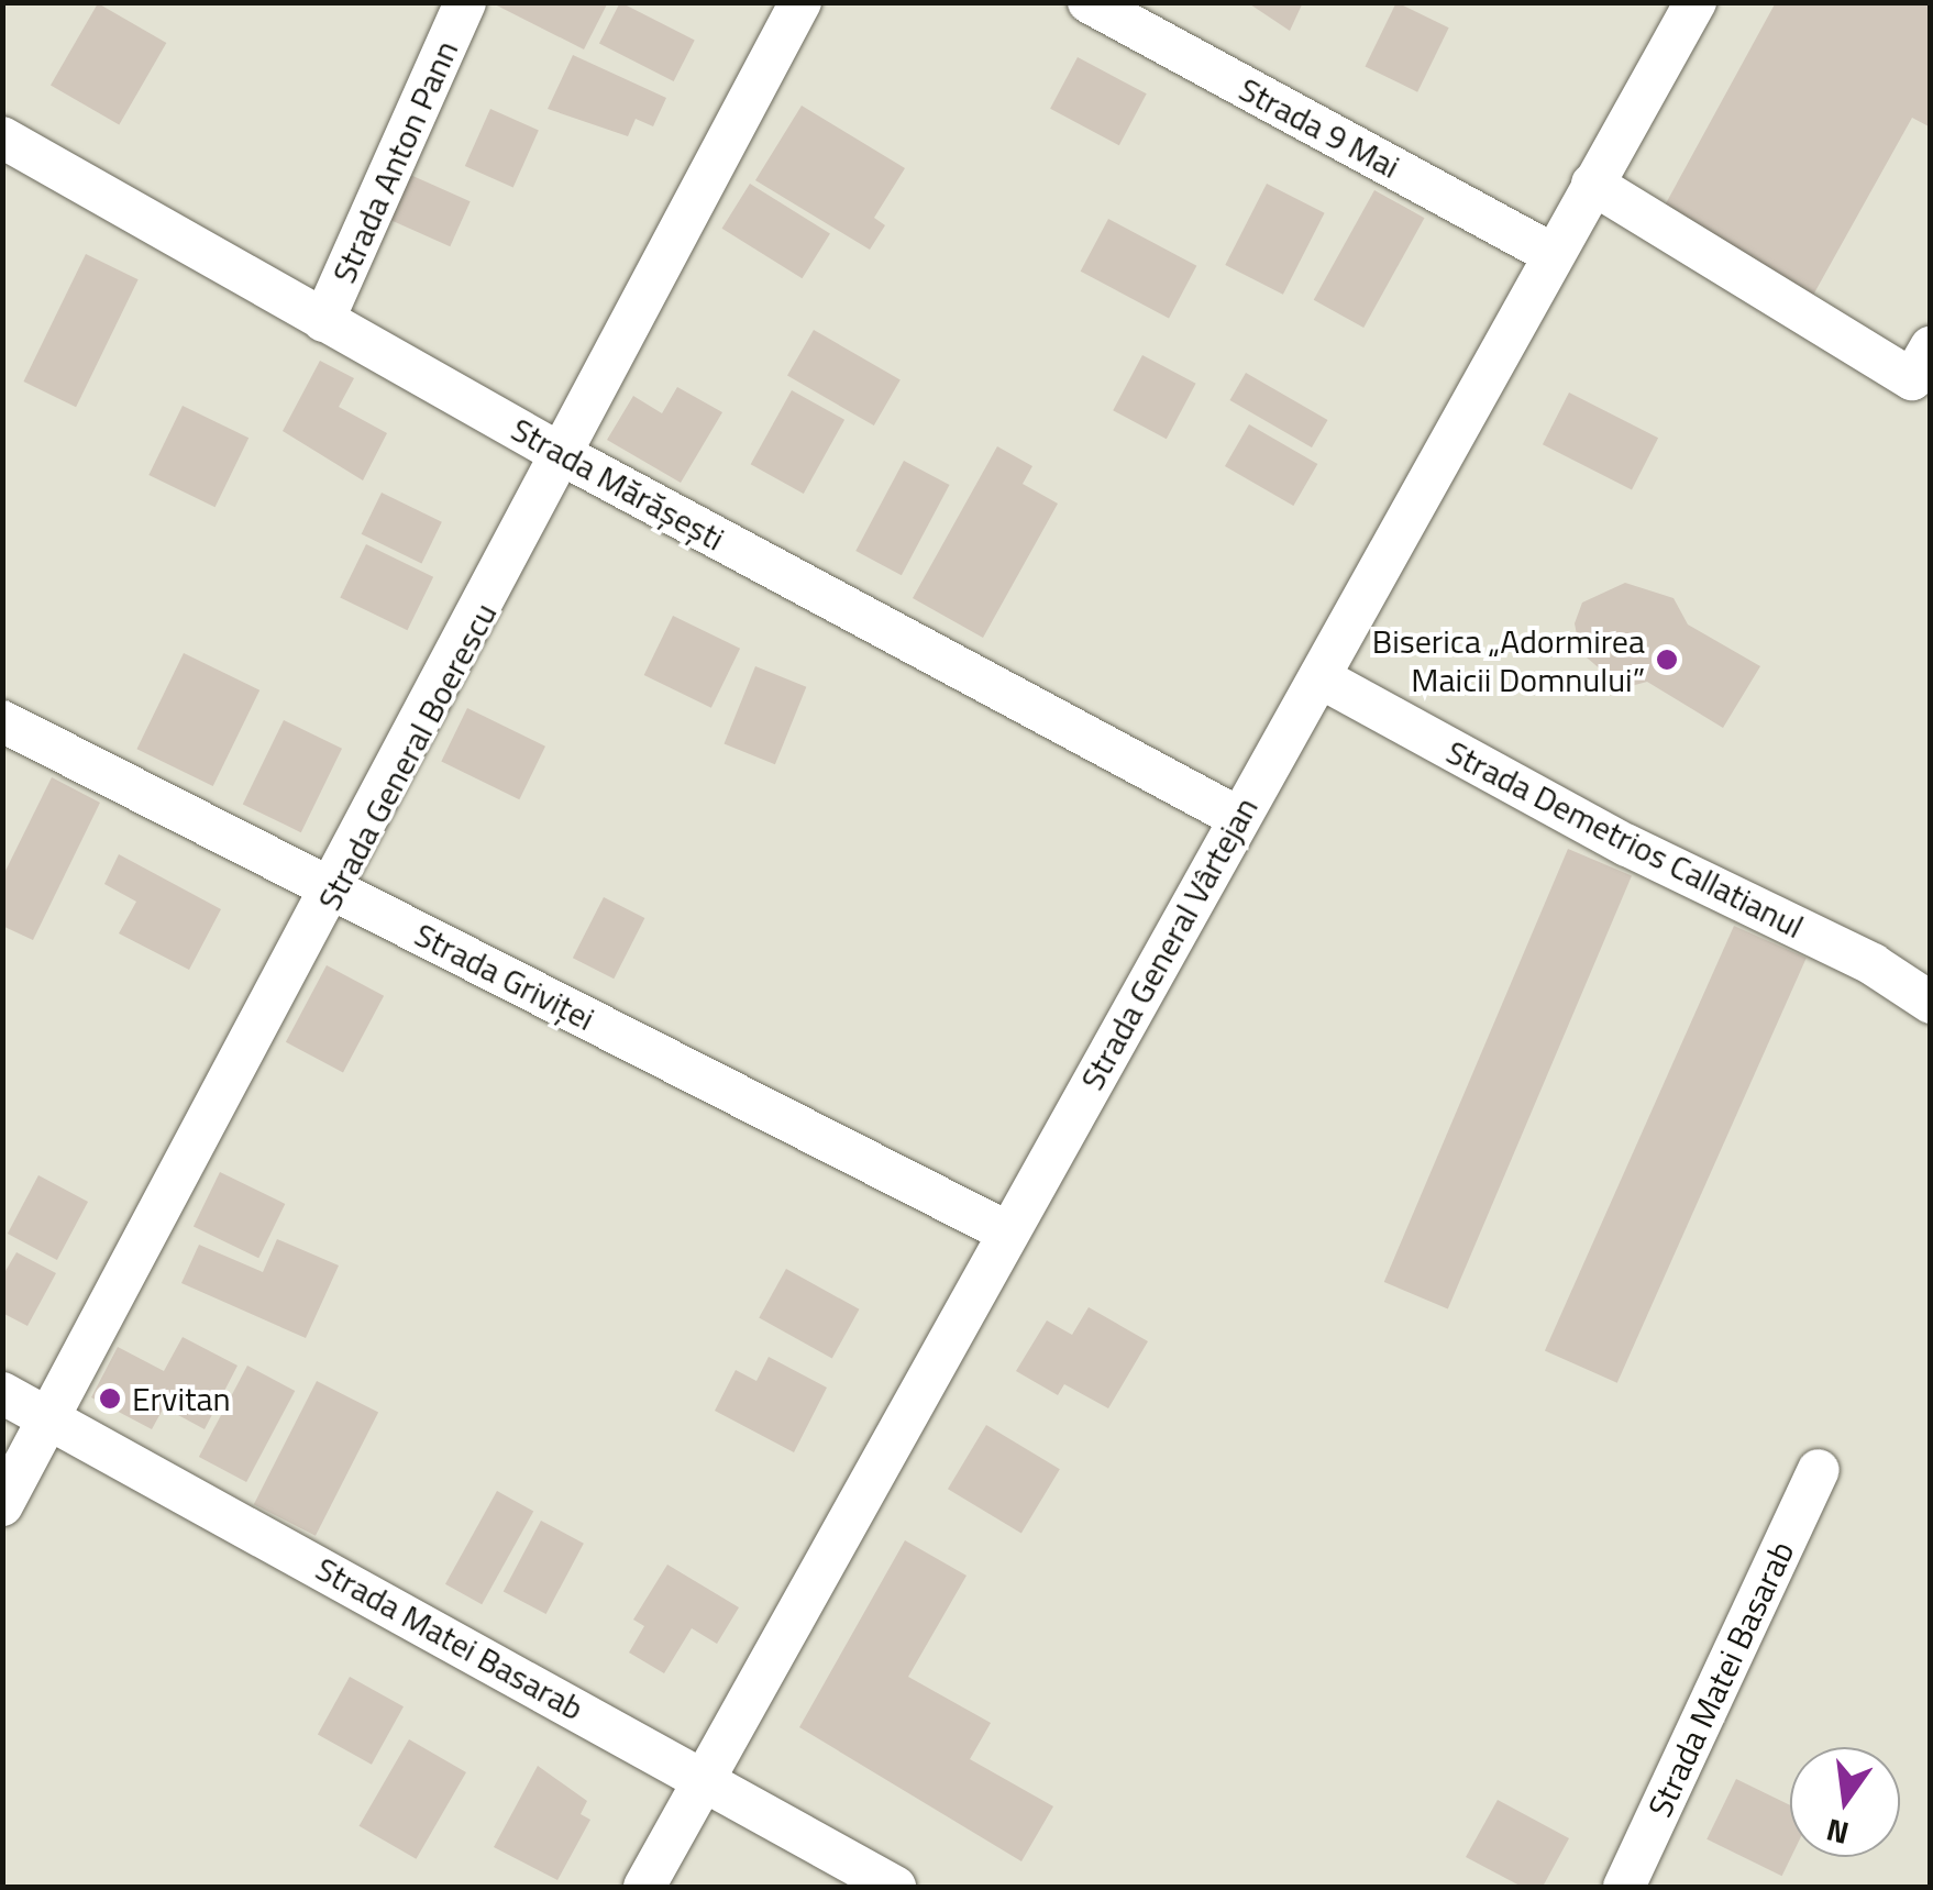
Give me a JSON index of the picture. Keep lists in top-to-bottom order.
{
  "streets": {
    "street": [
      "Strada 9 Mai",
      "Strada Anton Pann",
      "Strada Mărășești",
      "Strada General Boerescu",
      "Strada Demetrios Callatianul",
      "Strada General Vârtejan",
      "Strada Griviței",
      "Strada Matei Basarab"
    ]
  },
  "crossings": [
    ["Strada 9 Mai", "Strada General Vârtejan"],
    ["Strada Anton Pann", "Strada Mărășești"],
    ["Strada Mărășești", "Strada General Boerescu"],
    ["Strada Mărășești", "Strada General Vârtejan"],
    ["Strada General Boerescu", "Strada Griviței"],
    ["Strada General Boerescu", "Strada Matei Basarab"],
    ["Strada Demetrios Callatianul", "Strada General Vârtejan"],
    ["Strada General Vârtejan", "Strada Griviței"],
    ["Strada General Vârtejan", "Strada Matei Basarab"]
  ],
  "places": ["Biserica „Adormirea Maicii Domnului”", "Ervitan"],
  "north": "bottom"
}
